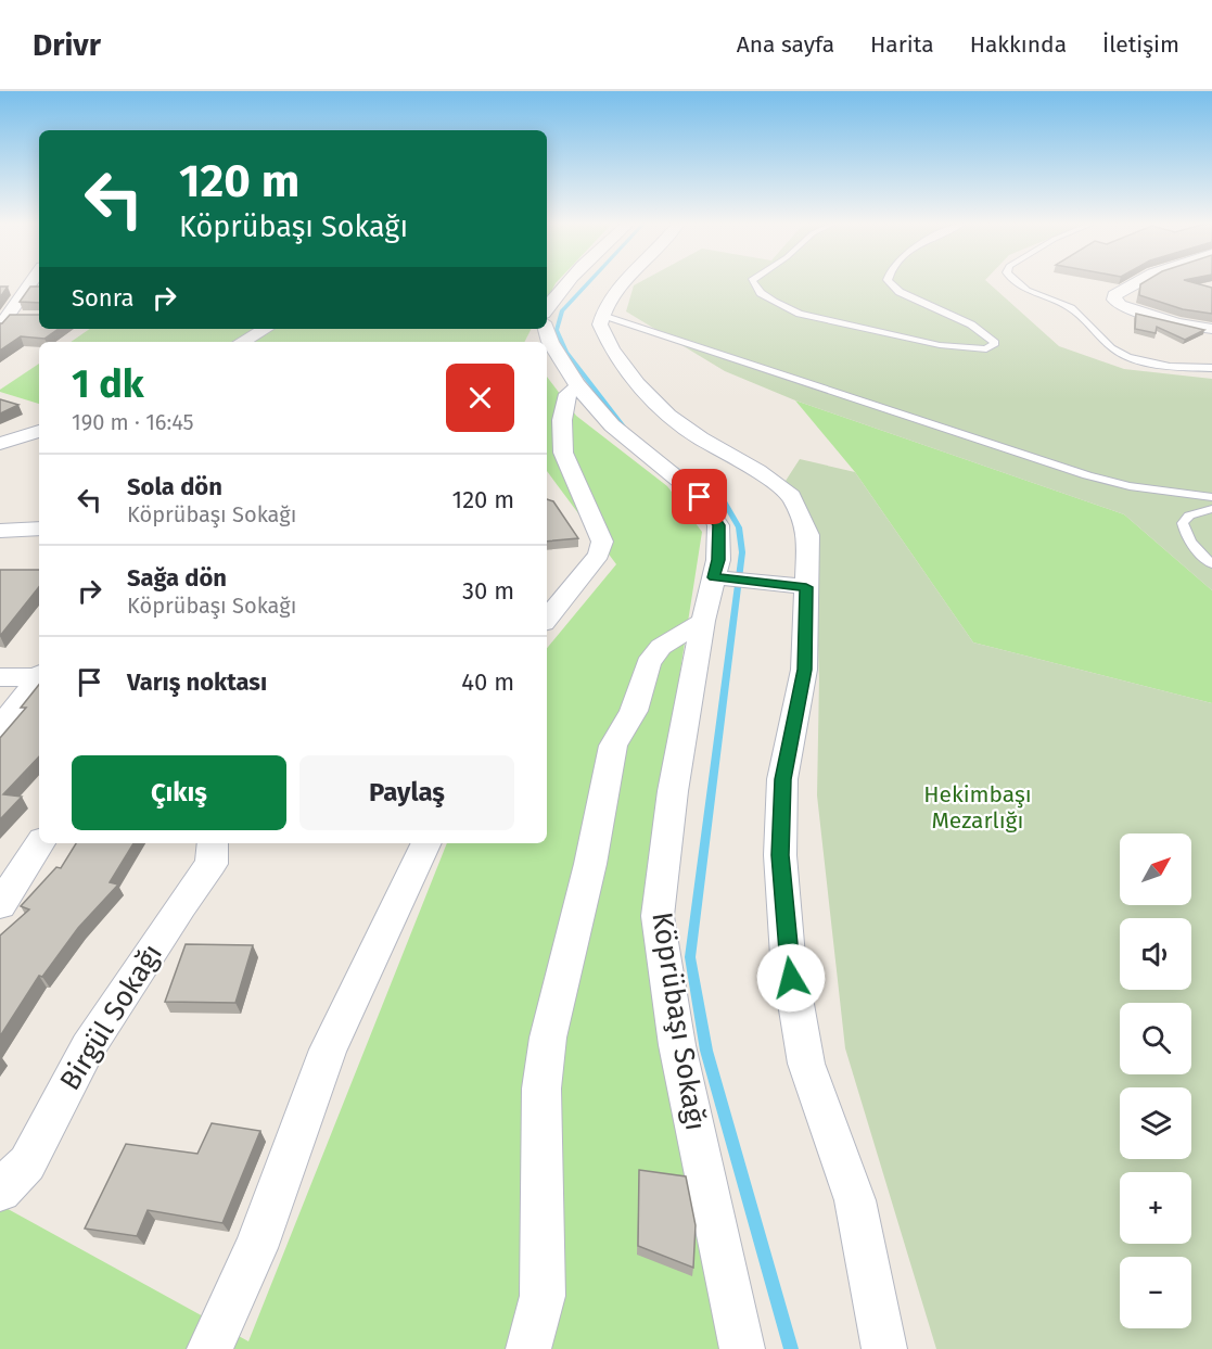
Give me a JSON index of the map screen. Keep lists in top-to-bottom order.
{
  "streets": {
    "street": ["Birgül Sokağı", "Köprübaşı Sokağı"]
  },
  "parks": ["Hekimbaşı Mezarlığı"],
  "north": "top right",
  "page": {
    "header": "Drivr",
    "nav": [
      "Ana sayfa",
      "Harita",
      "Hakkında",
      "İletişim"
    ],
    "turn": ["120 m", "Köprübaşı Sokağı"],
    "then": "Sonra",
    "heading": ["1 dk", "190 m · 16:45"],
    "list": [
      {
        "name": "Sola dön",
        "note": "Köprübaşı Sokağı",
        "value": "120 m"
      },
      {
        "name": "Sağa dön",
        "note": "Köprübaşı Sokağı",
        "value": "30 m"
      },
      {
        "name": "Varış noktası",
        "value": "40 m"
      }
    ],
    "buttons": ["Çıkış", "Paylaş"],
    "map_buttons": ["+", "−"]
  }
}
